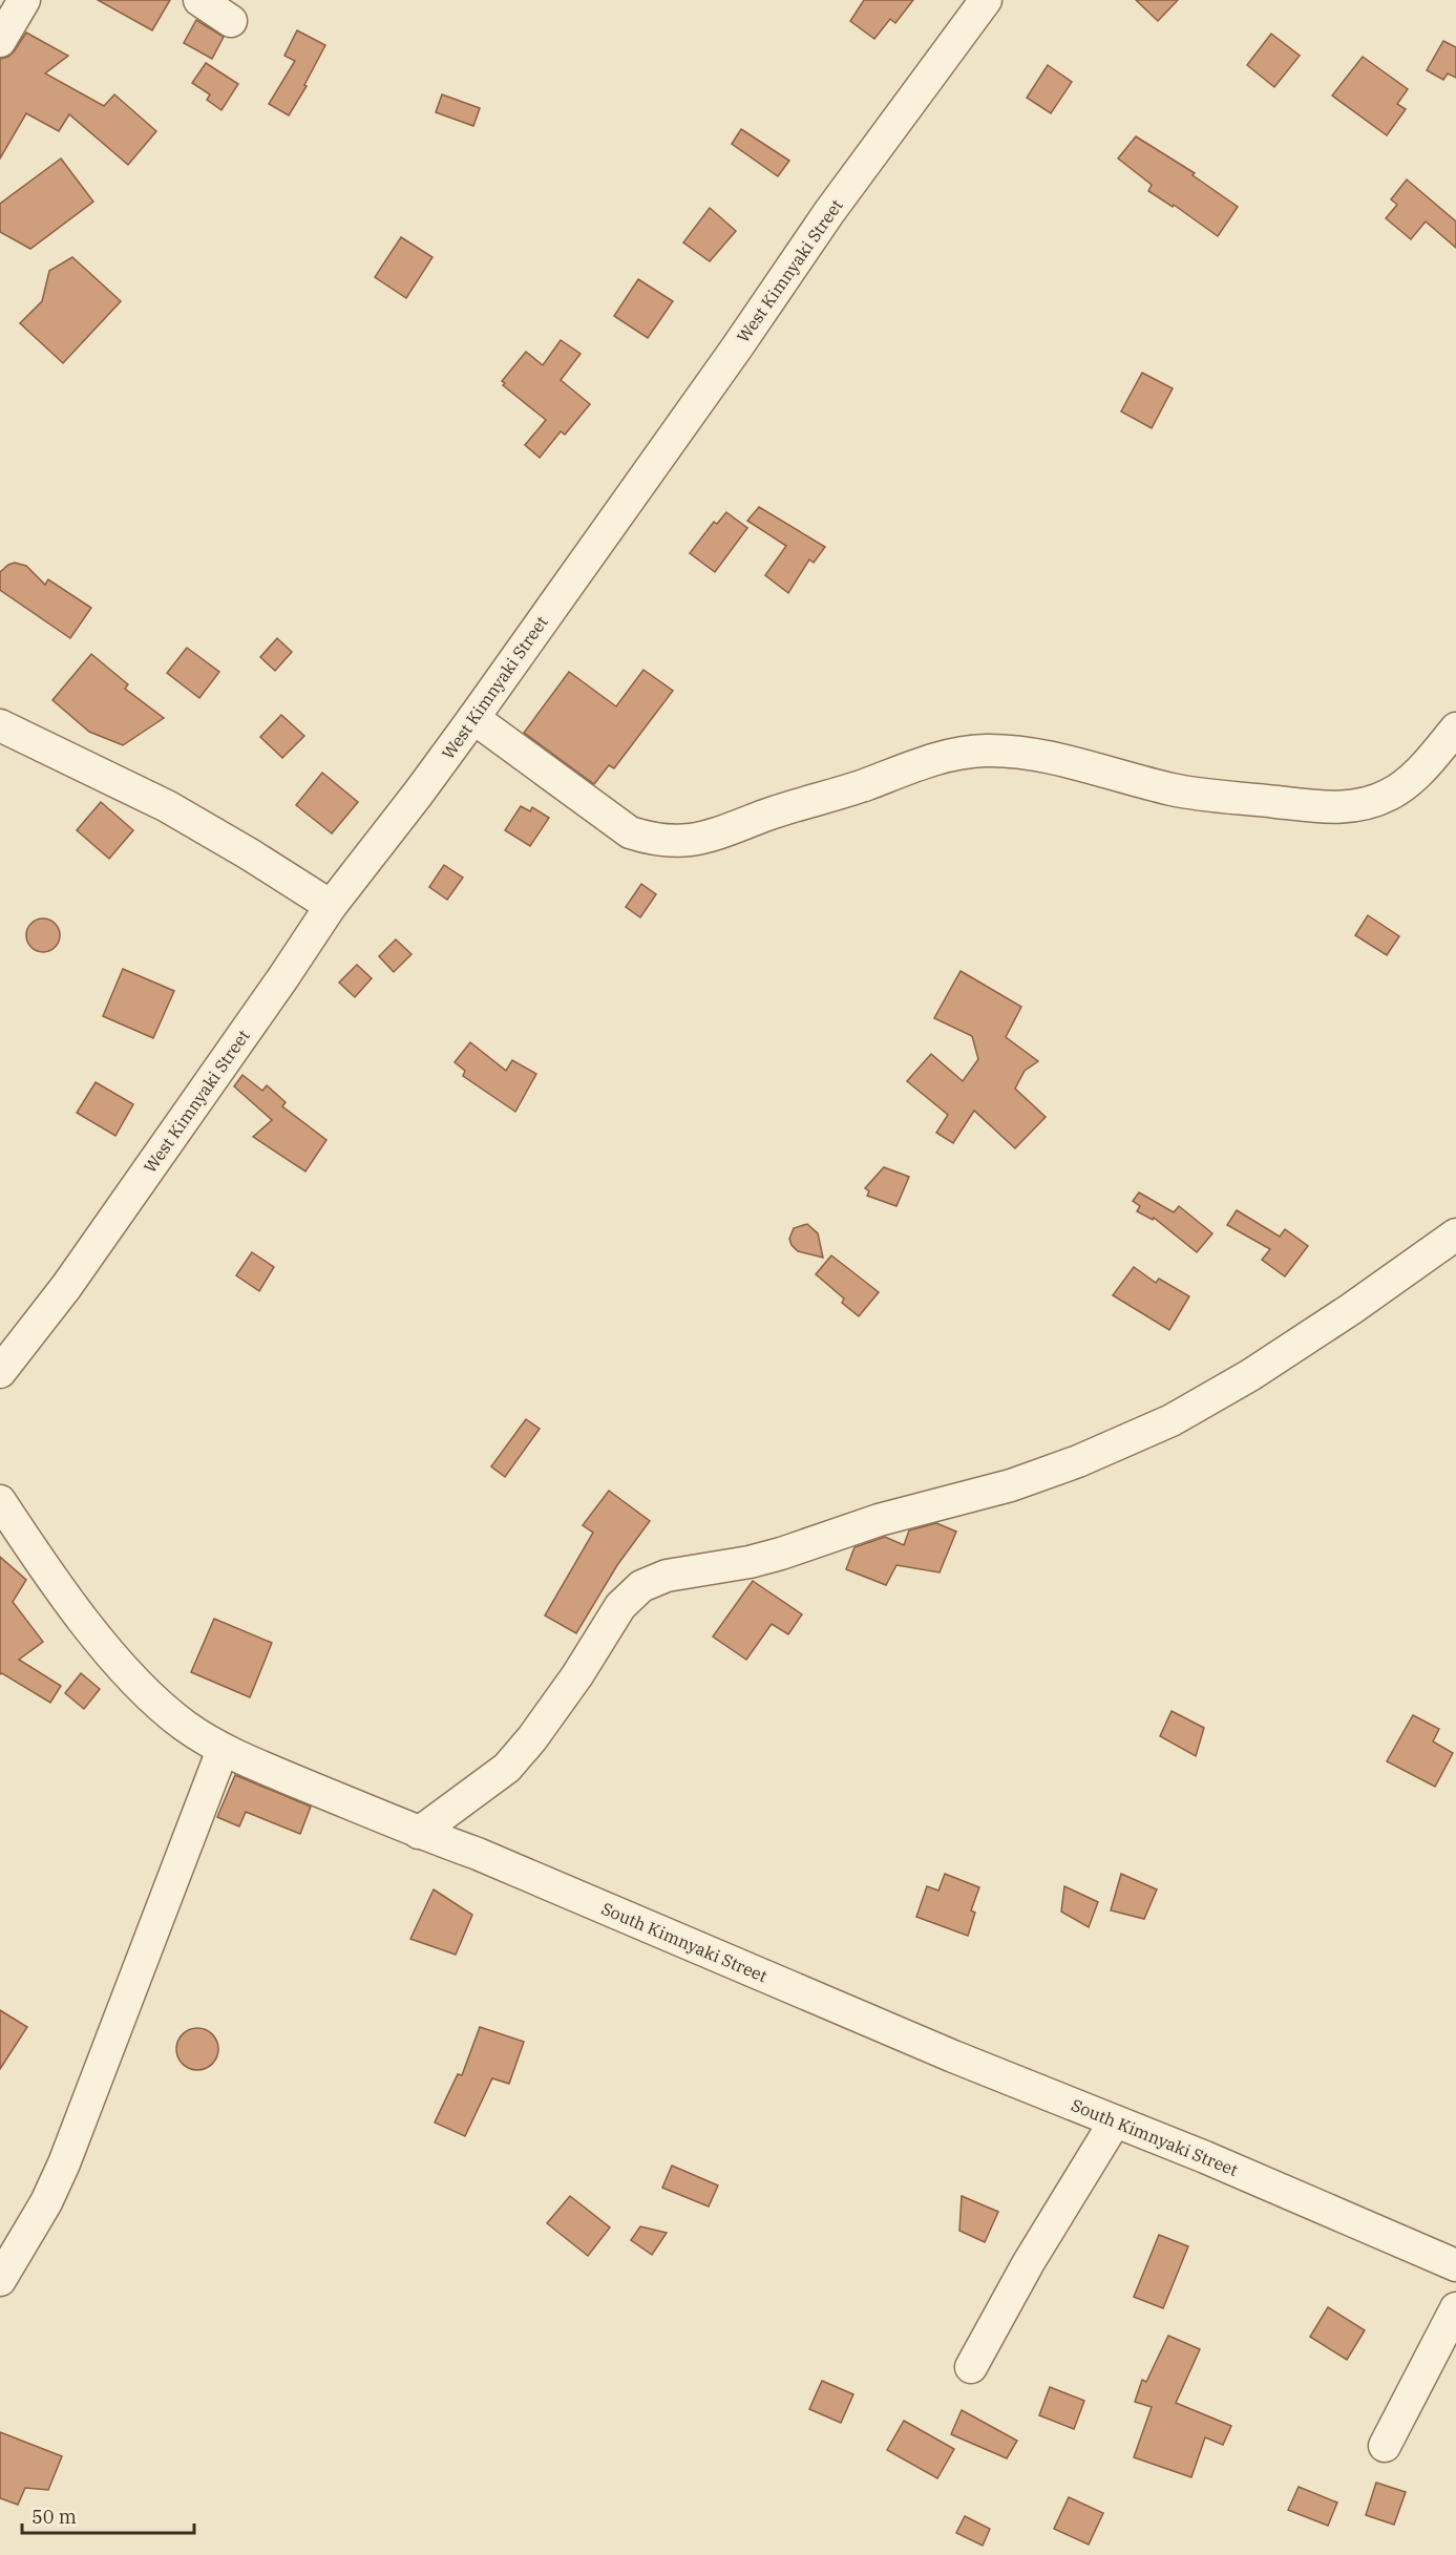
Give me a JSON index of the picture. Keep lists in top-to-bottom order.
{
  "streets": {
    "street": ["West Kimnyaki Street", "South Kimnyaki Street"]
  },
  "scale_bar": "50 m"
}
